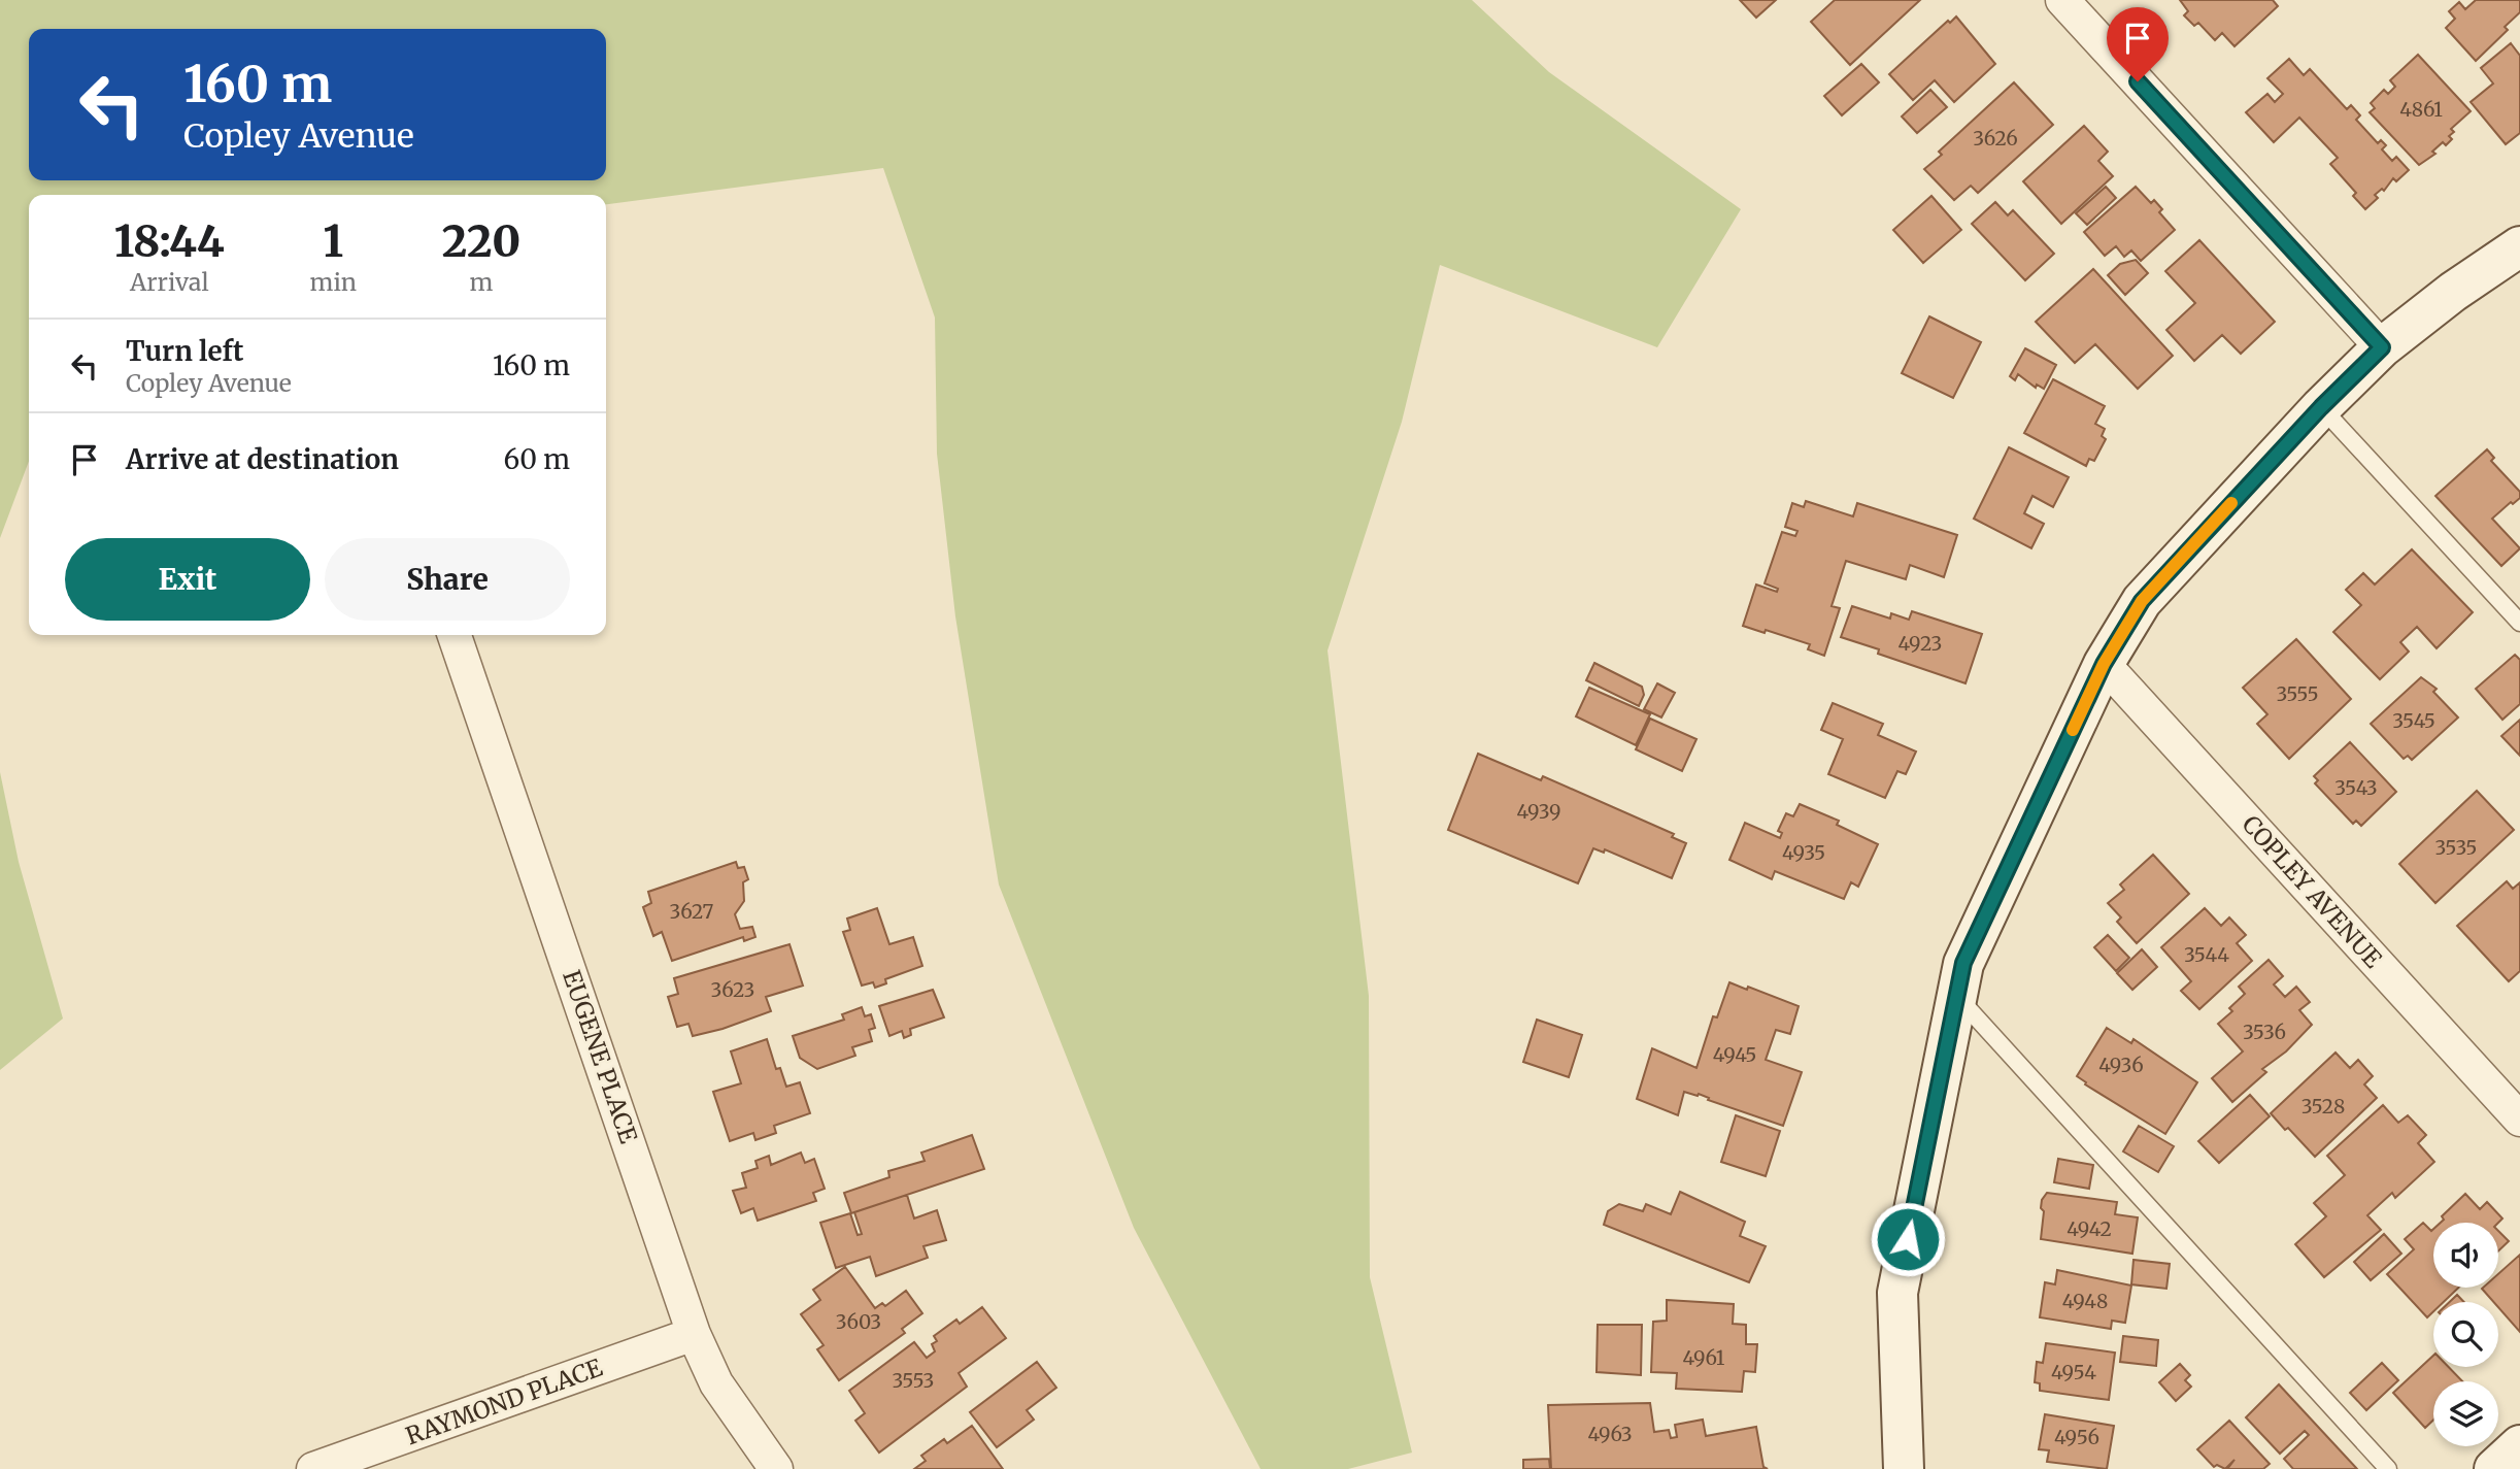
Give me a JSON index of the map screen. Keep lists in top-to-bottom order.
{
  "streets": {
    "street": ["COPLEY AVENUE", "EUGENE PLACE", "RAYMOND PLACE"]
  },
  "crossings": [
    ["EUGENE PLACE", "RAYMOND PLACE"]
  ],
  "house_numbers": [
    "4861",
    "3626",
    "4923",
    "3555",
    "3545",
    "3543",
    "4939",
    "3535",
    "4935",
    "3627",
    "3544",
    "3623",
    "3536",
    "4945",
    "4936",
    "3528",
    "4942",
    "4948",
    "3603",
    "4961",
    "4954",
    "3553",
    "4963",
    "4956"
  ],
  "page": {
    "turn": ["160 m", "Copley Avenue"],
    "eta": [
      "18:44",
      "Arrival",
      "1",
      "min",
      "220",
      "m"
    ],
    "list": [
      {
        "name": "Turn left",
        "note": "Copley Avenue",
        "value": "160 m"
      },
      {
        "name": "Arrive at destination",
        "value": "60 m"
      }
    ],
    "buttons": ["Exit", "Share"]
  }
}
